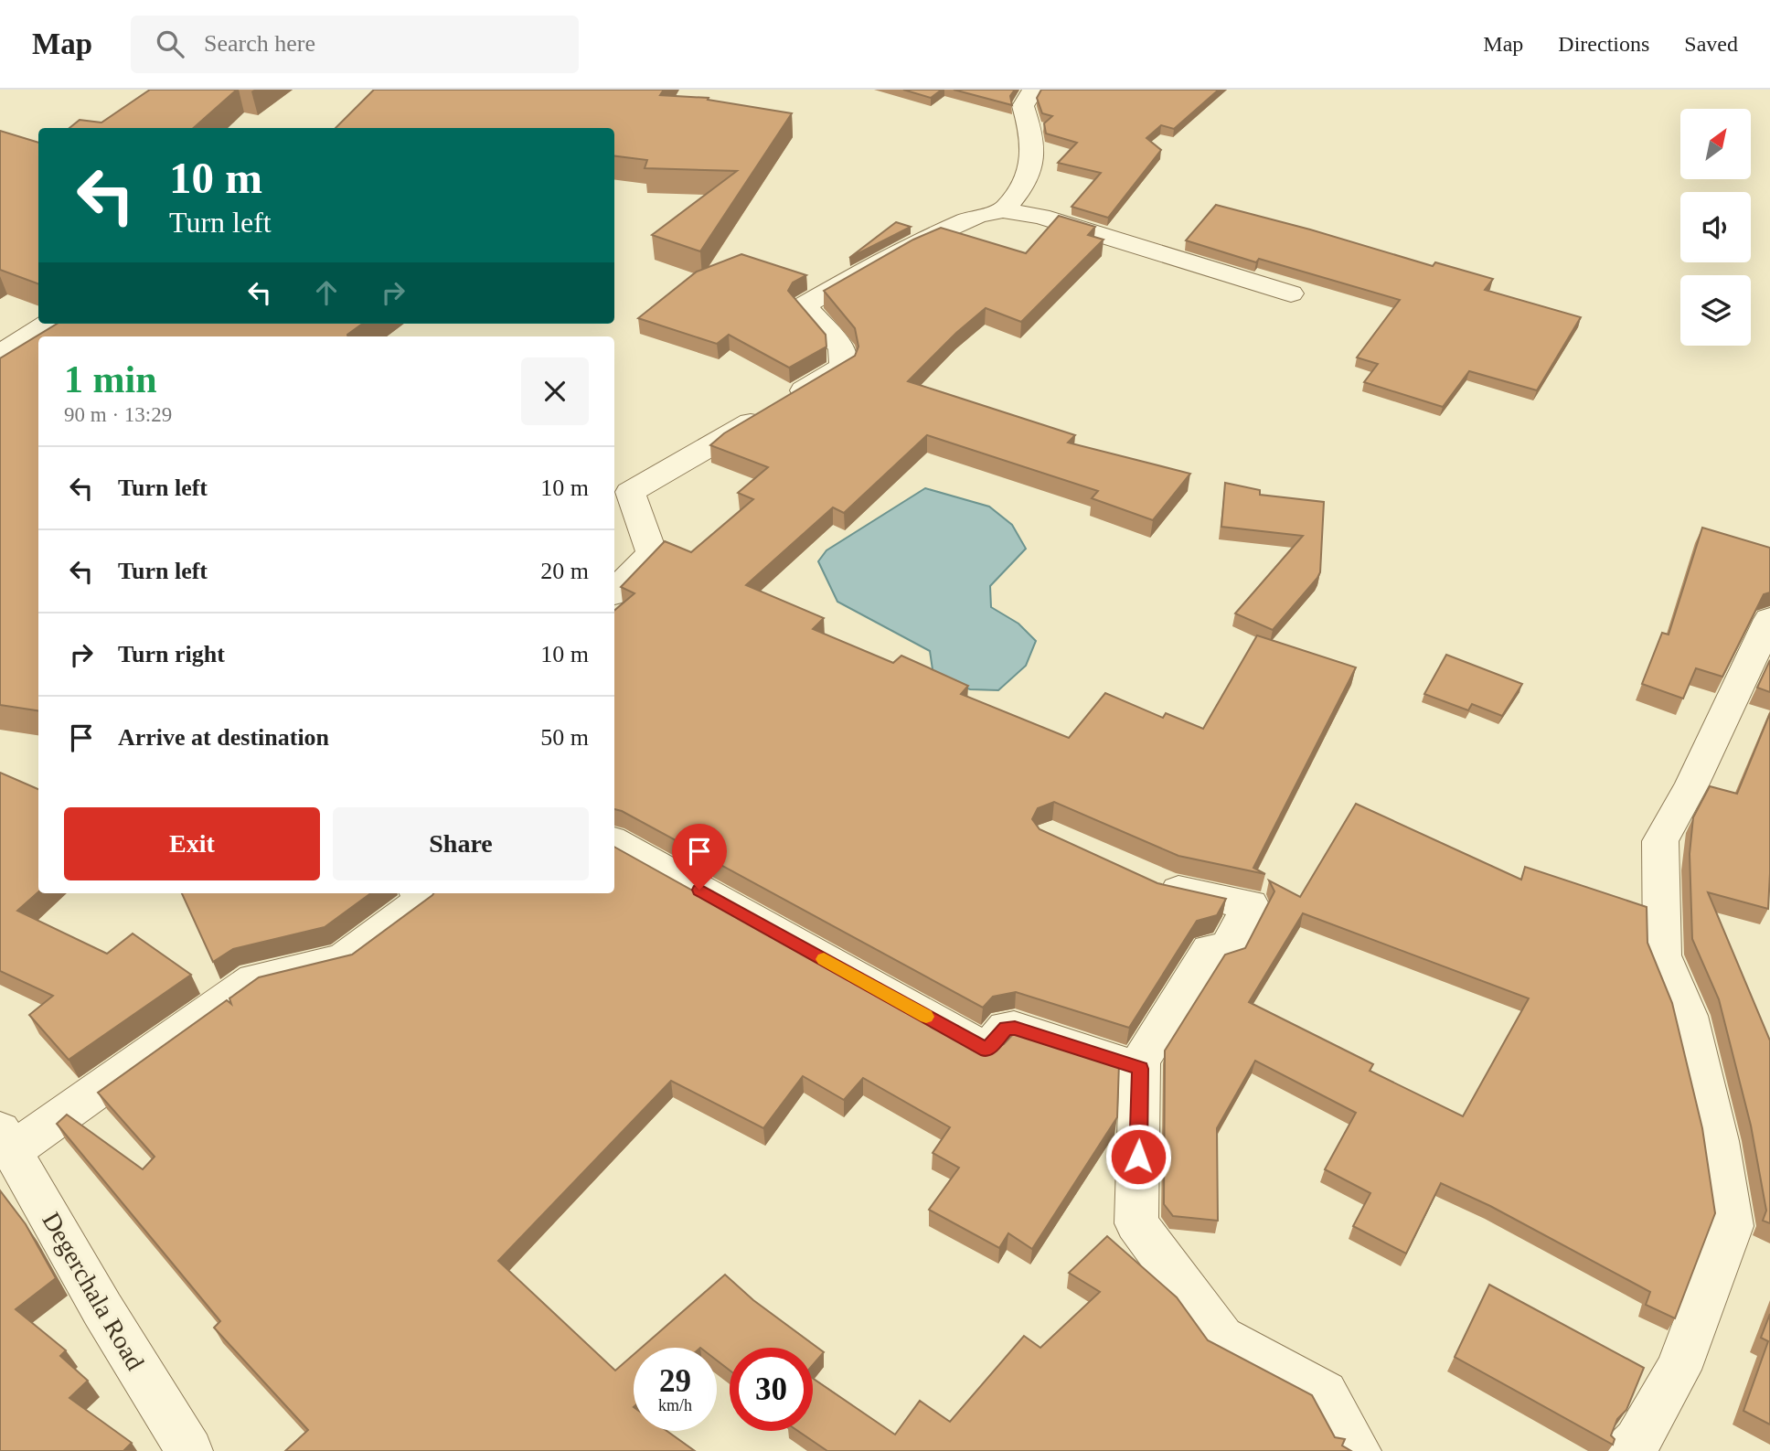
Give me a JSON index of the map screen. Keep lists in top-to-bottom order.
{
  "streets": {
    "street": ["Degerchala Road"]
  },
  "north": "top right",
  "page": {
    "header": "Map",
    "search": "Search here",
    "nav": ["Map", "Directions", "Saved"],
    "turn": ["10 m", "Turn left"],
    "heading": ["1 min", "90 m · 13:29"],
    "list": [
      {
        "name": "Turn left",
        "value": "10 m"
      },
      {
        "name": "Turn left",
        "value": "20 m"
      },
      {
        "name": "Turn right",
        "value": "10 m"
      },
      {
        "name": "Arrive at destination",
        "value": "50 m"
      }
    ],
    "buttons": ["Exit", "Share"],
    "speed": "29 km/h",
    "limit": "30"
  }
}
